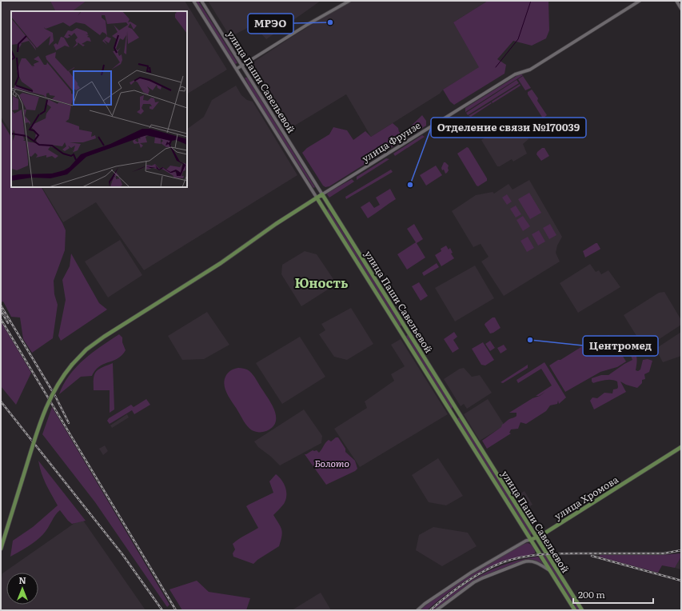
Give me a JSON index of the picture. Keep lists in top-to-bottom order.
{
  "streets": {
    "main road": ["улица Паши Савельевой", "улица Фрунзе", "улица Хромова"]
  },
  "crossings": [
    ["улица Паши Савельевой", "улица Фрунзе"],
    ["улица Паши Савельевой", "улица Хромова"]
  ],
  "districts": ["Юность"],
  "parks": ["Болото"],
  "places": ["МРЭО", "Отделение связи №170039", "Центромед"],
  "scale_bar": "200 m",
  "north": "top"
}
